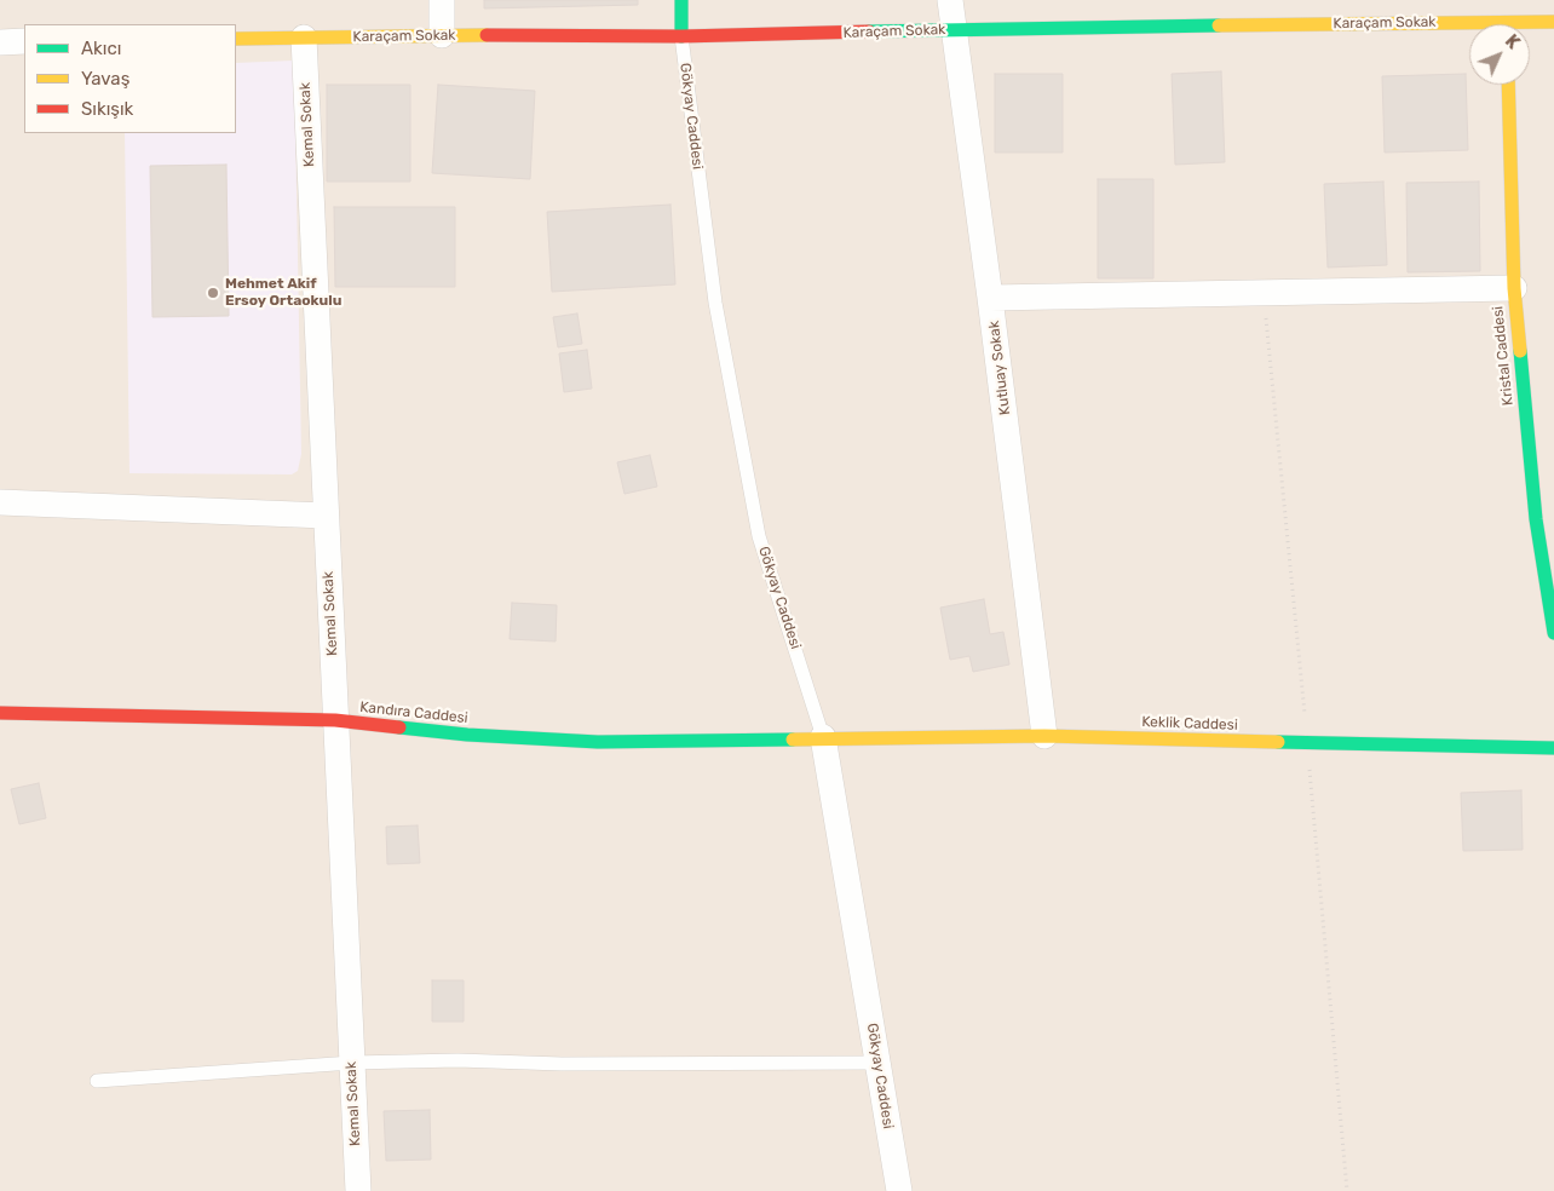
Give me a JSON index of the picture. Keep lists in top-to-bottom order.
{
  "streets": {
    "street": [
      "Karaçam Sokak",
      "Gökyay Caddesi",
      "Kemal Sokak",
      "Kristal Caddesi",
      "Kutluay Sokak",
      "Kandıra Caddesi",
      "Keklik Caddesi"
    ]
  },
  "crossings": [
    ["Karaçam Sokak", "Gökyay Caddesi"],
    ["Karaçam Sokak", "Kemal Sokak"],
    ["Karaçam Sokak", "Kutluay Sokak"],
    ["Gökyay Caddesi", "Kandıra Caddesi"],
    ["Gökyay Caddesi", "Keklik Caddesi"],
    ["Kemal Sokak", "Kandıra Caddesi"],
    ["Kutluay Sokak", "Keklik Caddesi"],
    ["Kandıra Caddesi", "Keklik Caddesi"]
  ],
  "places": ["Mehmet Akif Ersoy Ortaokulu"],
  "legend": ["Akıcı", "Yavaş", "Sıkışık"],
  "north": "top right"
}
